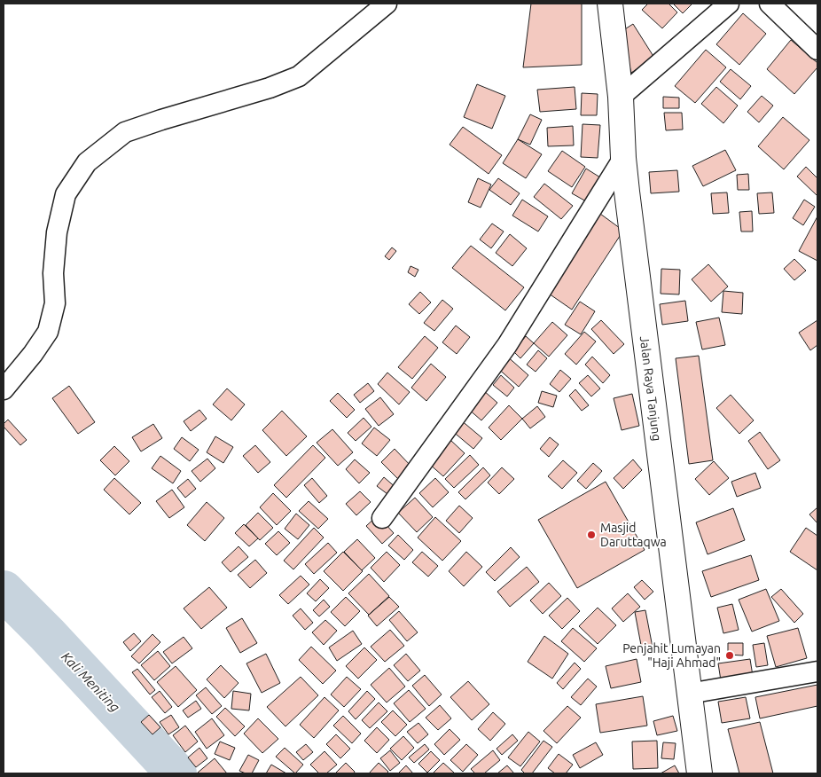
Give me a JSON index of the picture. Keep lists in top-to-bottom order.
{
  "streets": {
    "main road": ["Jalan Raya Tanjung"]
  },
  "water": ["Kali Meniting"],
  "places": ["Masjid Daruttaqwa", "Penjahit Lumayan \"Haji Ahmad\""]
}
